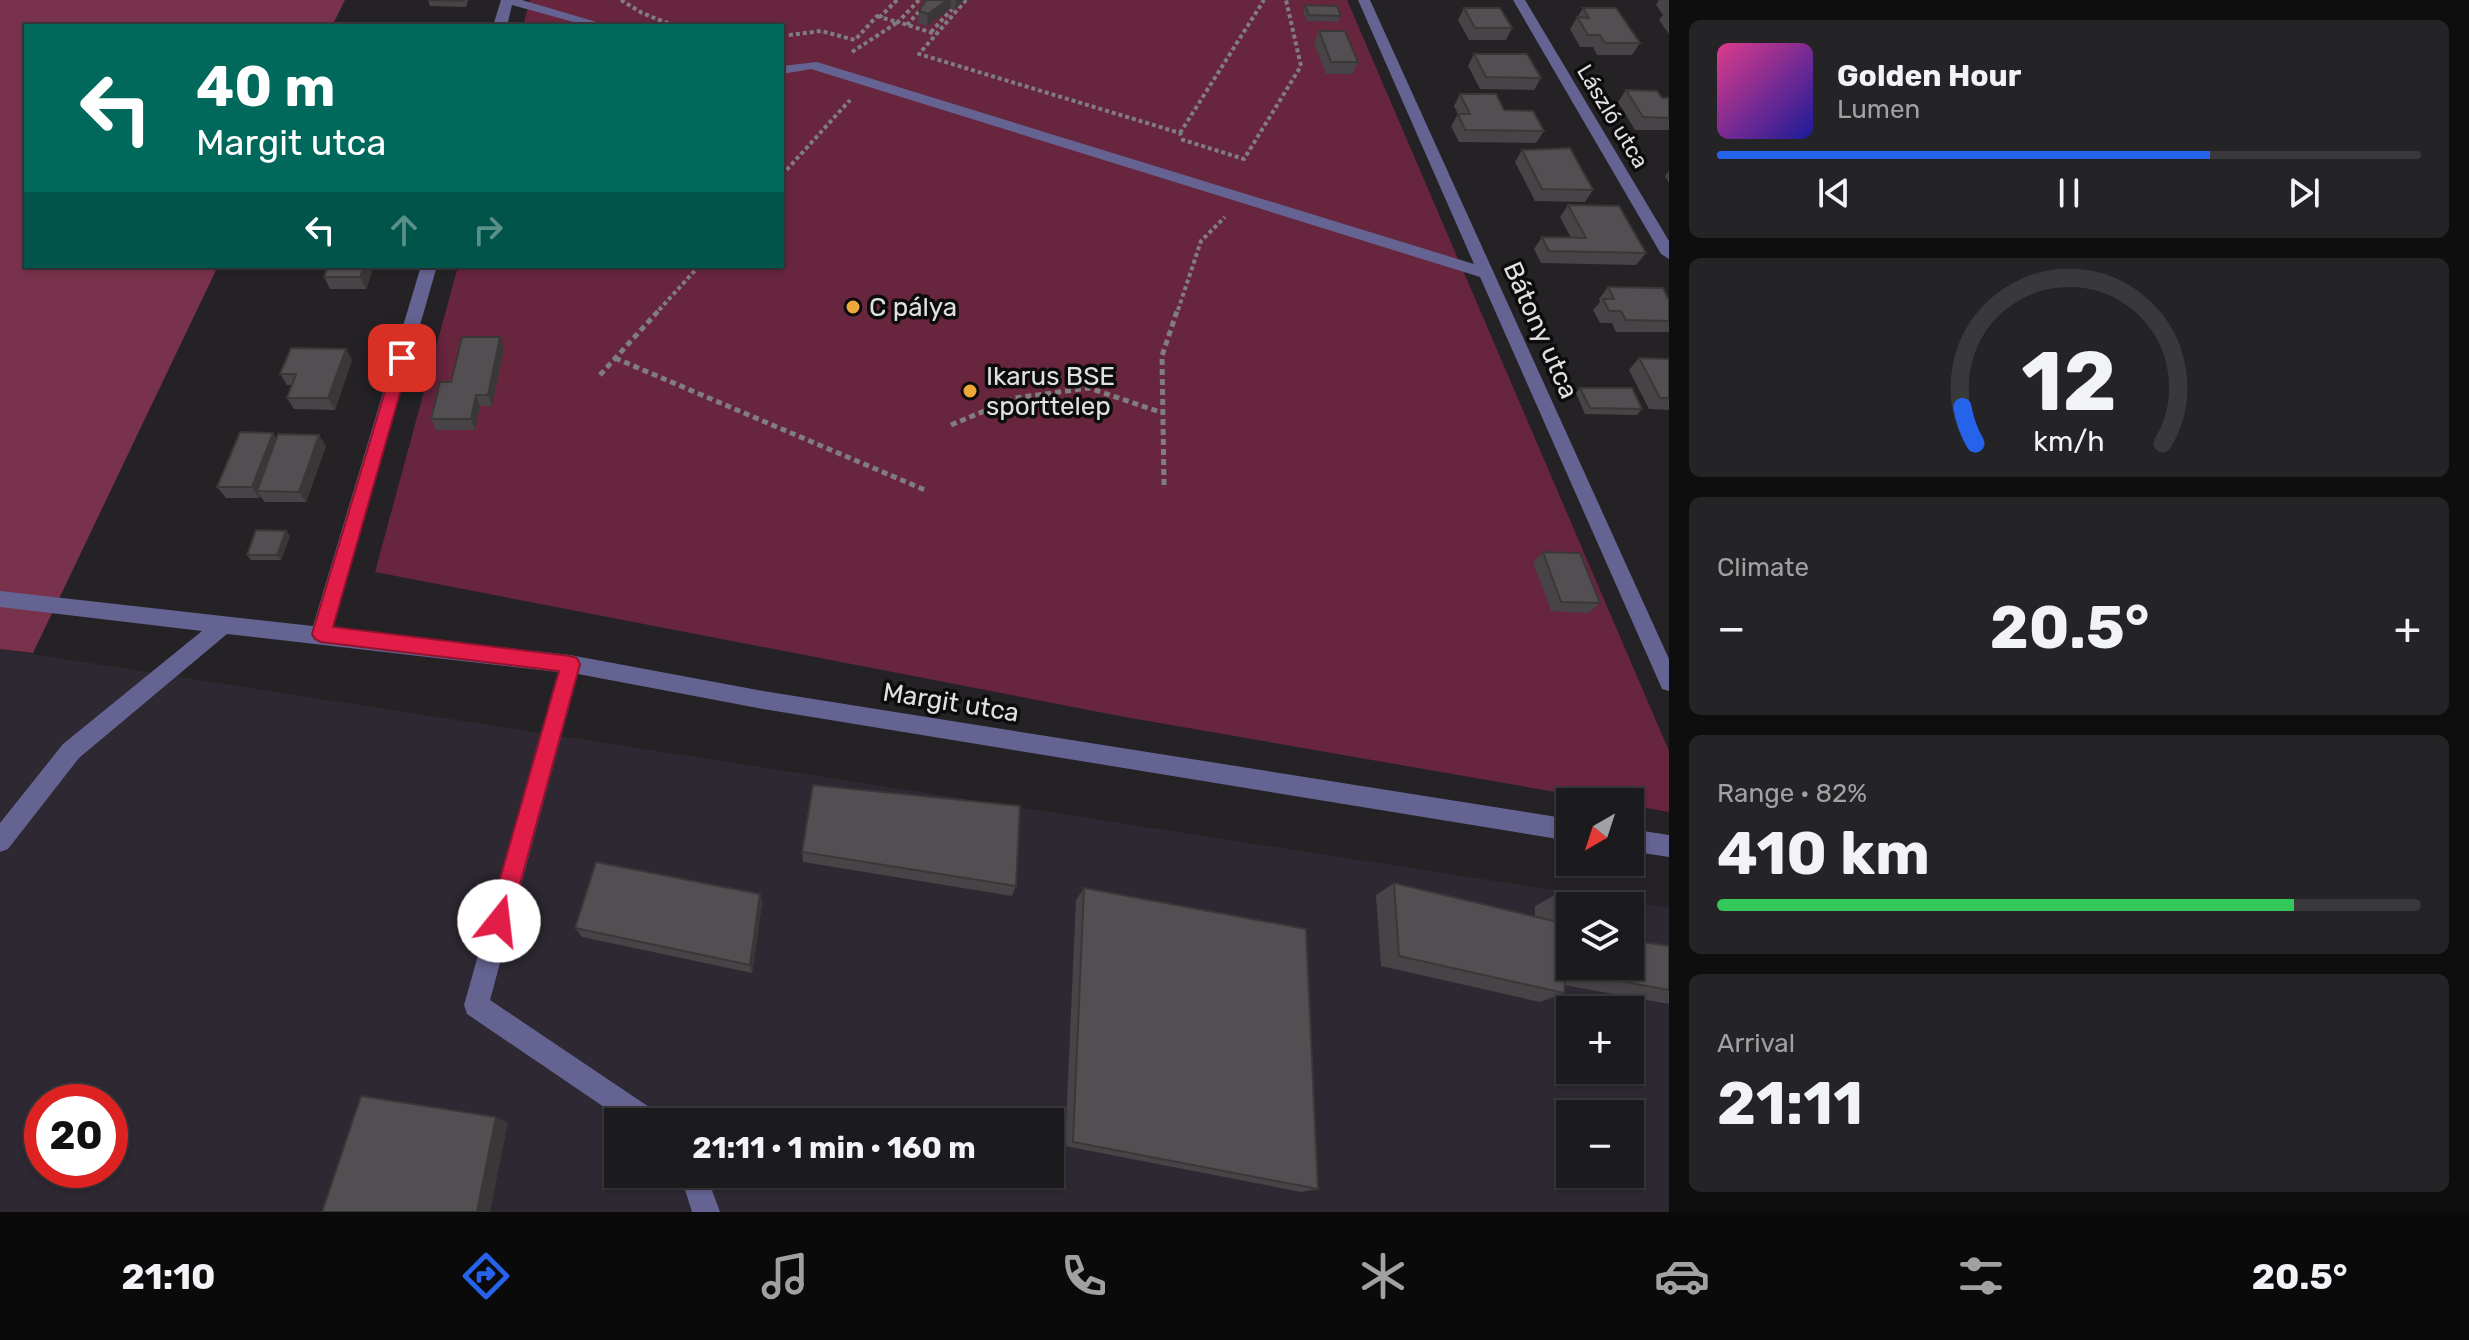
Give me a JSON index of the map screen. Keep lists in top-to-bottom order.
{
  "streets": {
    "street": ["László utca", "Bátony utca", "Margit utca"]
  },
  "places": ["C pálya", "Ikarus BSE sporttelep"],
  "north": "bottom left",
  "page": {
    "turn": ["40 m", "Margit utca"],
    "song": ["Golden Hour", "Lumen"],
    "tile": [
      "Climate",
      ["Range · 82%", "410 km"],
      ["Arrival", "21:11"]
    ],
    "heat": ["−", "20.5°", "+"],
    "map_buttons": ["+", "−"],
    "limit": "20",
    "trip": "21:11 · 1 min · 160 m",
    "tabs": ["21:10", "20.5°"],
    "gauge": ["12", "km/h"]
  }
}
